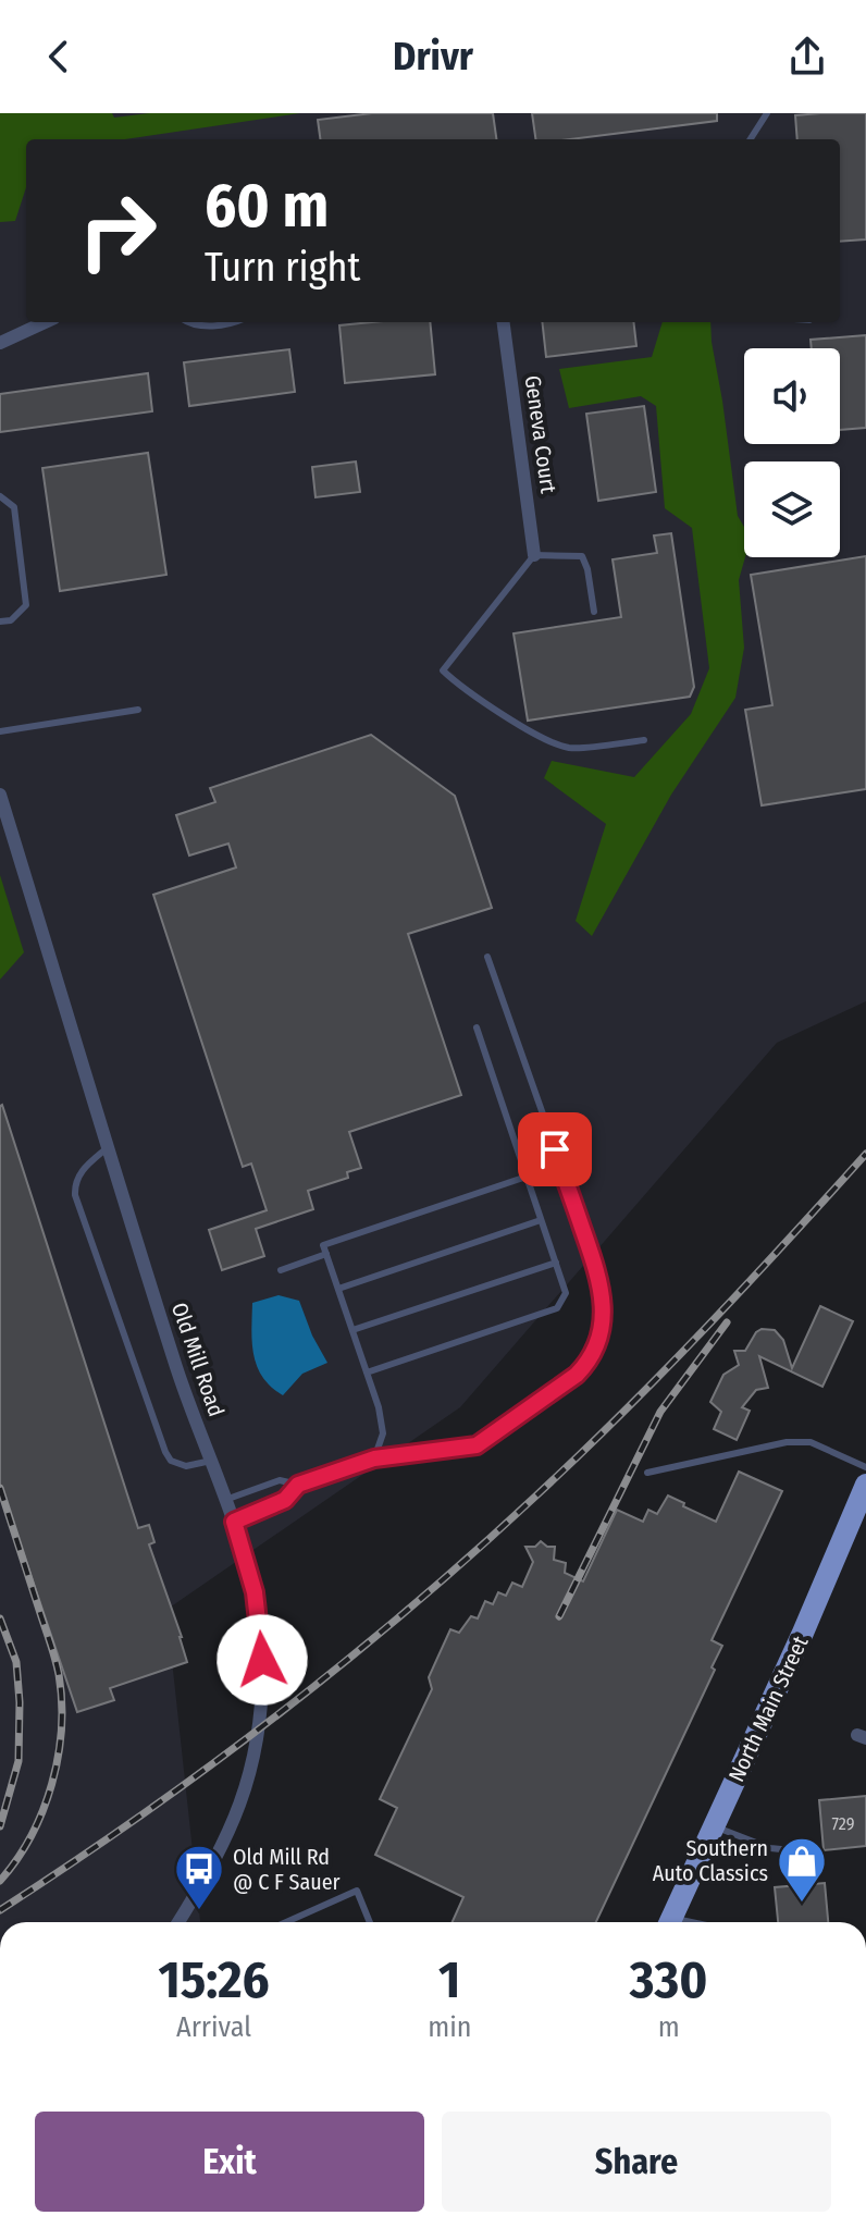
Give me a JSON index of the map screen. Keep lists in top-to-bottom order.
{
  "streets": {
    "main road": ["North Main Street"],
    "street": ["Geneva Court", "Old Mill Road"]
  },
  "places": {
    "shop": ["Southern Auto Classics"],
    "bus stop": ["Old Mill Rd @ C F Sauer"]
  },
  "house_numbers": ["729"],
  "page": {
    "header": "Drivr",
    "turn": ["60 m", "Turn right"],
    "eta": [
      "15:26",
      "Arrival",
      "1",
      "min",
      "330",
      "m"
    ],
    "buttons": ["Exit", "Share"]
  }
}
